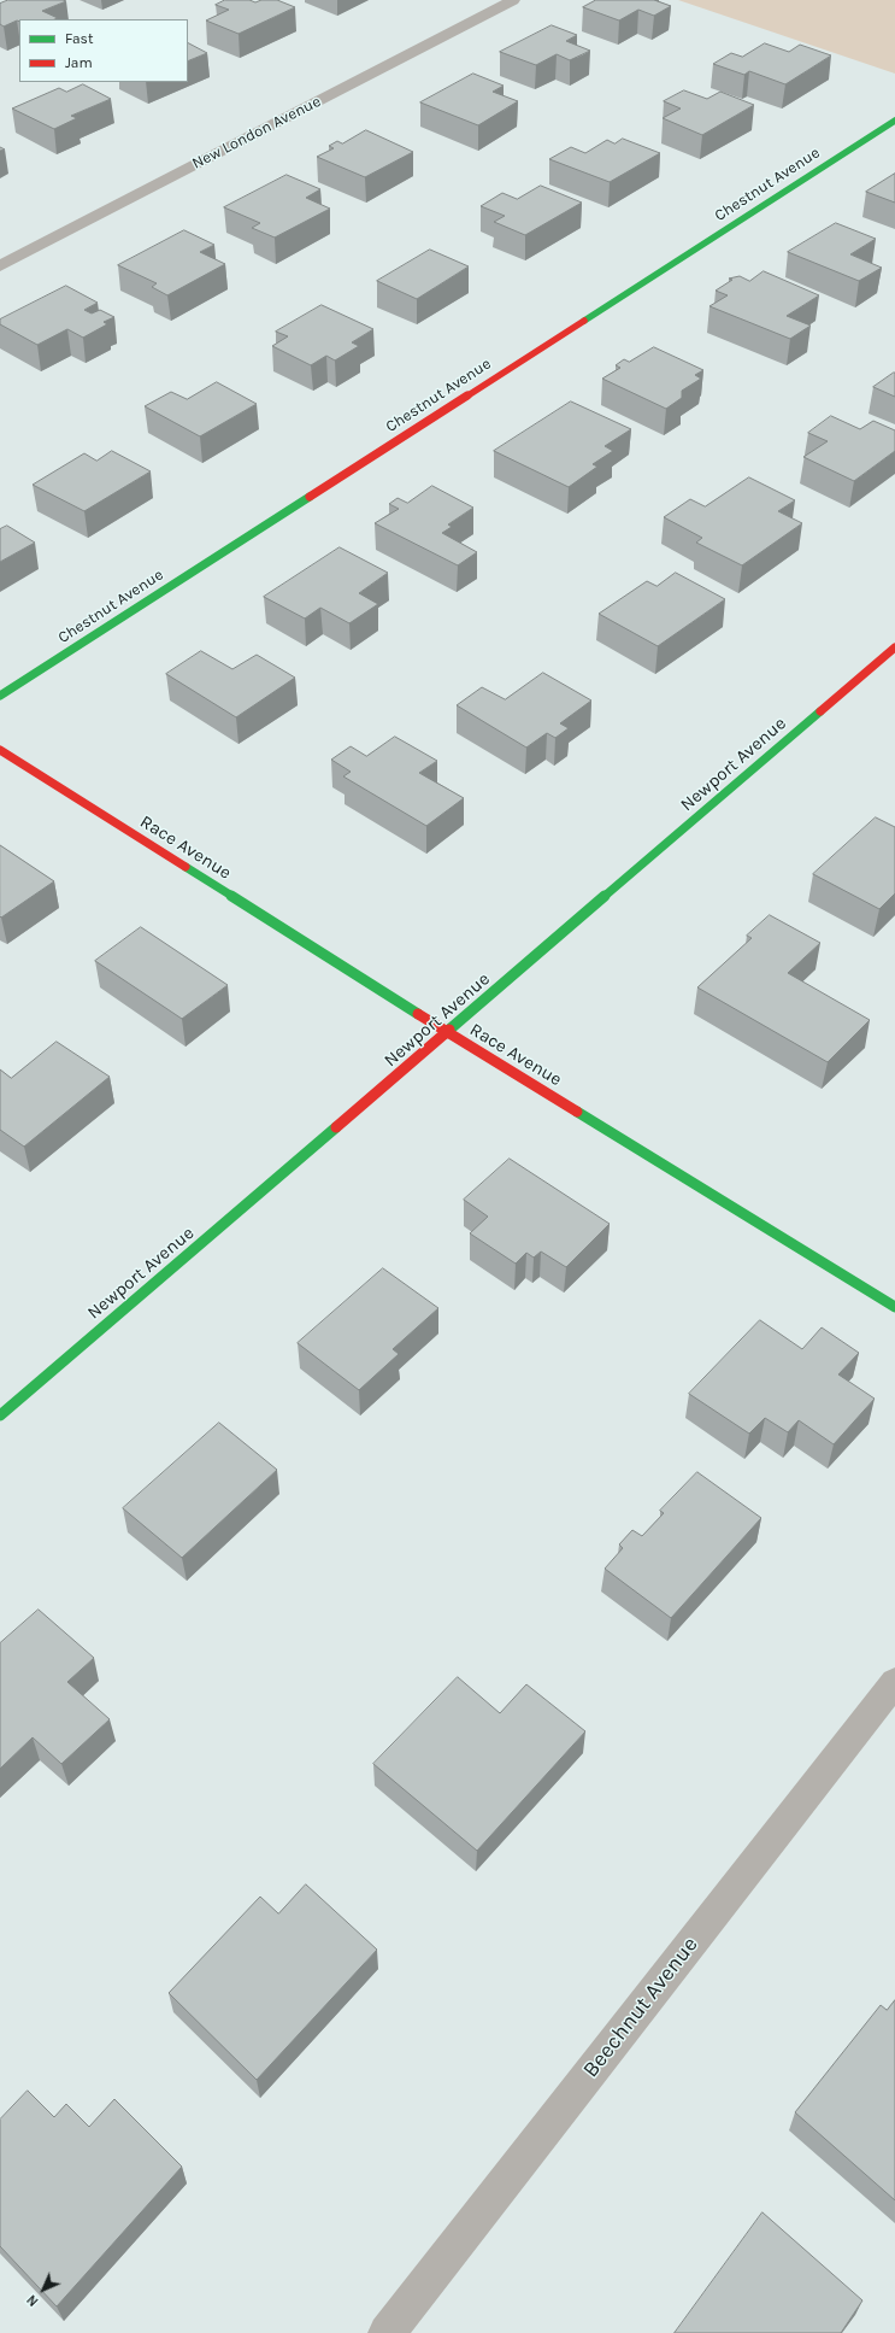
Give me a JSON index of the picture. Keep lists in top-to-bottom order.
{
  "streets": {
    "street": [
      "New London Avenue",
      "Chestnut Avenue",
      "Newport Avenue",
      "Race Avenue",
      "Beechnut Avenue"
    ]
  },
  "crossings": [
    ["Newport Avenue", "Race Avenue"]
  ],
  "legend": ["Fast", "Jam"],
  "north": "bottom left"
}
